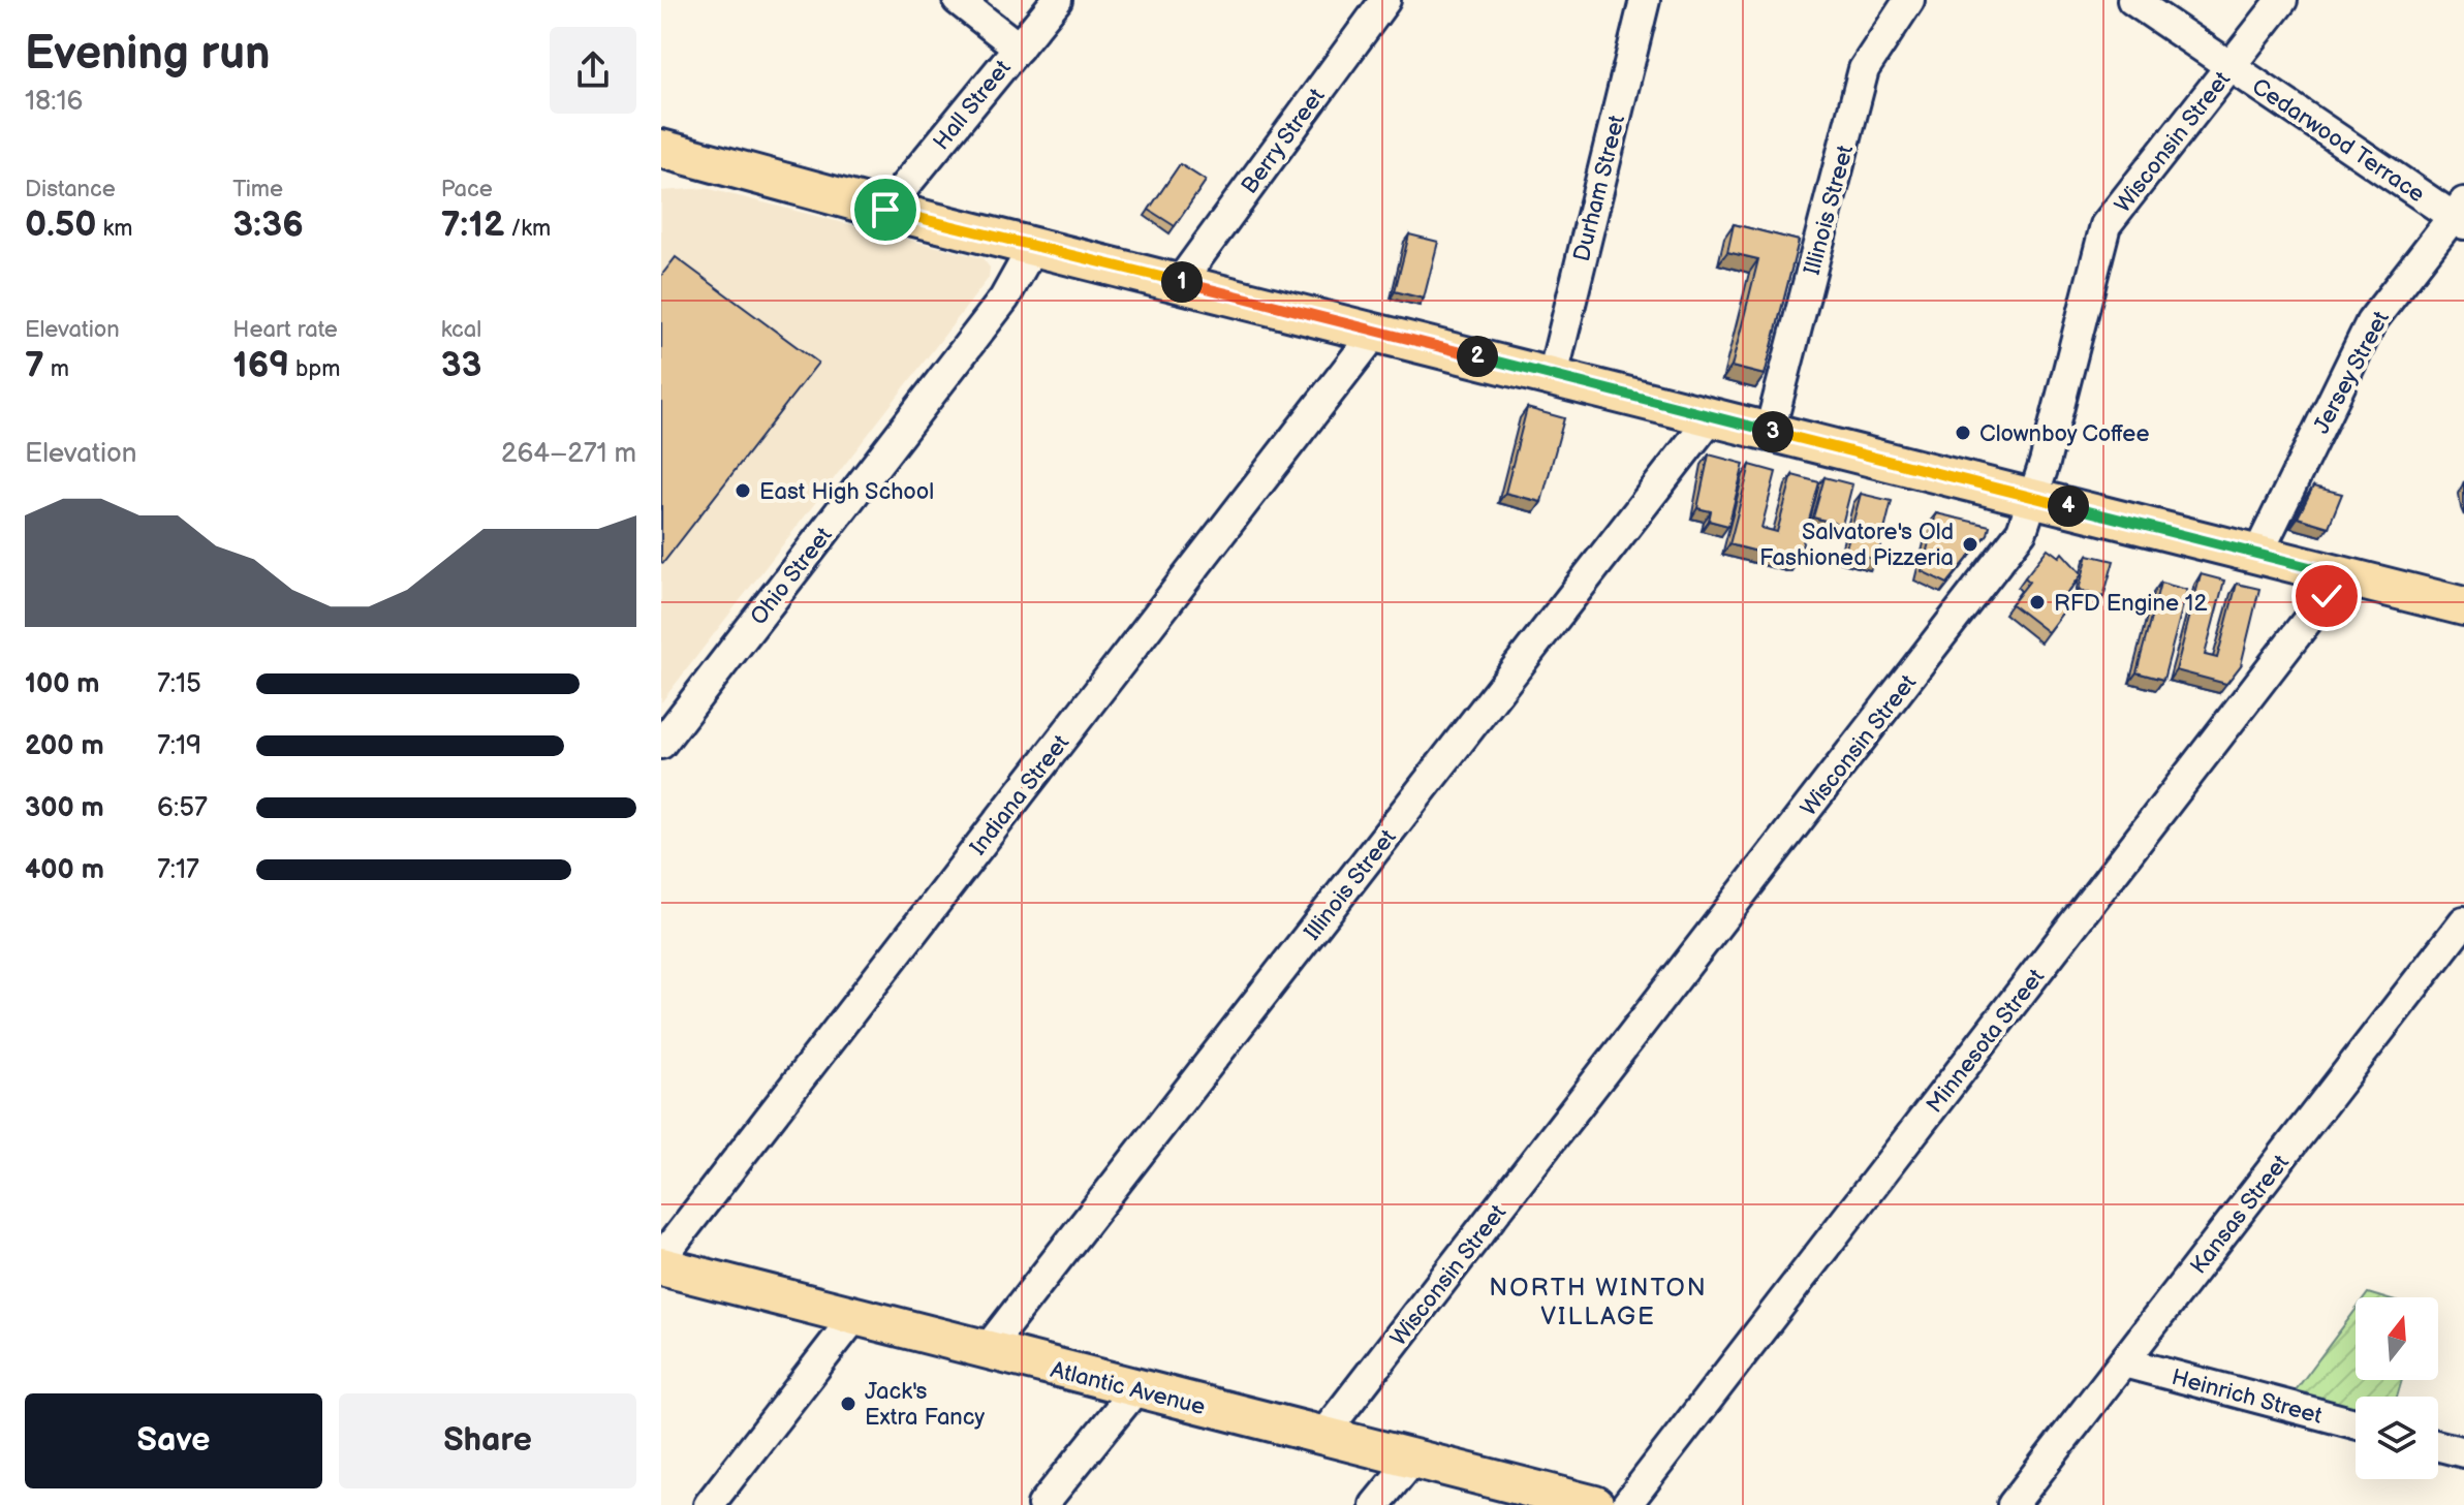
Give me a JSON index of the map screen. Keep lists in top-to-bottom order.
{
  "streets": {
    "main road": ["Atlantic Avenue"],
    "street": [
      "Hall Street",
      "Cedarwood Terrace",
      "Berry Street",
      "Wisconsin Street",
      "Durham Street",
      "Illinois Street",
      "Jersey Street",
      "Ohio Street",
      "Indiana Street",
      "Minnesota Street",
      "Kansas Street",
      "Heinrich Street"
    ]
  },
  "crossings": [
    ["Cedarwood Terrace", "Wisconsin Street"],
    ["Cedarwood Terrace", "Jersey Street"],
    ["Wisconsin Street", "Atlantic Avenue"],
    ["Illinois Street", "Atlantic Avenue"],
    ["Kansas Street", "Heinrich Street"]
  ],
  "districts": ["NORTH WINTON VILLAGE"],
  "places": [
    "Clownboy Coffee",
    "East High School",
    "Salvatore's Old Fashioned Pizzeria",
    "RFD Engine 12",
    "Jack's Extra Fancy"
  ],
  "north": "top",
  "page": {
    "heading": ["Evening run", "18:16"],
    "stats": [
      ["Distance", "0.50 km"],
      ["Time", "3:36"],
      ["Pace", "7:12 /km"],
      ["Elevation", "7 m"],
      ["Heart rate", "169 bpm"],
      ["kcal", "33"]
    ],
    "pins": [
      "1",
      "2",
      "3",
      "4"
    ],
    "chart": ["Elevation", "264–271 m"],
    "list": [
      {
        "name": "100 m",
        "note": "7:15"
      },
      {
        "name": "200 m",
        "note": "7:19"
      },
      {
        "name": "300 m",
        "note": "6:57"
      },
      {
        "name": "400 m",
        "note": "7:17"
      }
    ],
    "buttons": ["Save", "Share"]
  }
}
